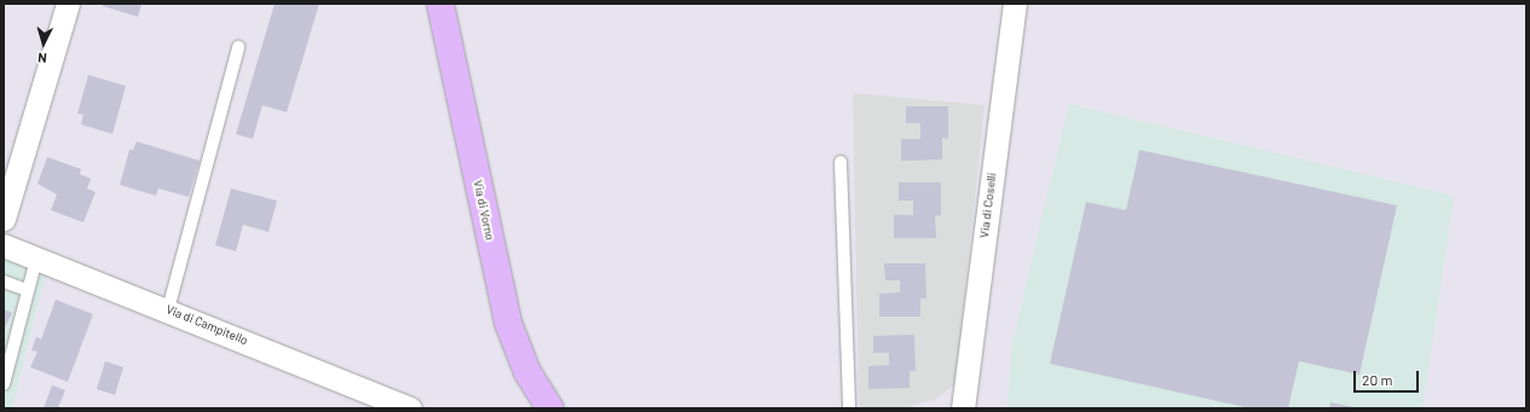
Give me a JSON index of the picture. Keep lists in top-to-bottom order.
{
  "streets": {
    "street": ["Via di Coselli", "Via di Vorno", "Via di Campitello"]
  },
  "scale_bar": "20 m",
  "north": "bottom"
}
